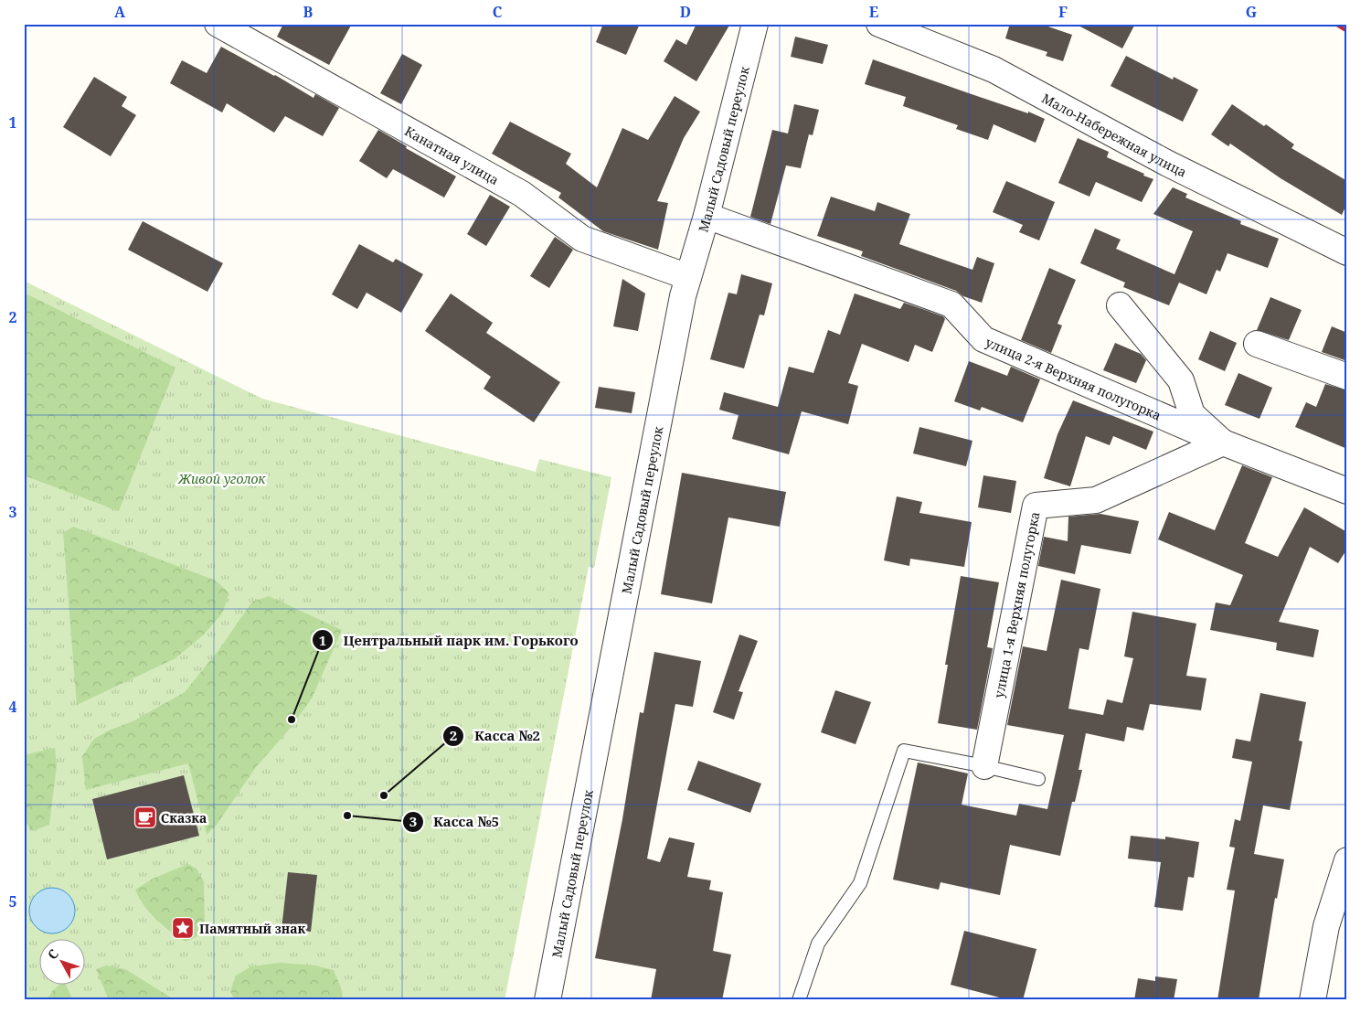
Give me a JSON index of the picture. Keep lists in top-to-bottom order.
{
  "streets": {
    "street": [
      "Мало-Набережная улица",
      "Малый Садовый переулок",
      "Канатная улица",
      "улица 2-я Верхняя полугорка",
      "улица 1-я Верхняя полугорка"
    ]
  },
  "crossings": [
    ["Малый Садовый переулок", "Канатная улица"],
    ["Малый Садовый переулок", "улица 2-я Верхняя полугорка"],
    ["улица 2-я Верхняя полугорка", "улица 1-я Верхняя полугорка"]
  ],
  "parks": ["Живой уголок"],
  "places": {
    "other": ["Центральный парк им. Горького", "Касса №2", "Касса №5"],
    "cafe": ["Сказка"],
    "place": ["Памятный знак"]
  },
  "north": "top left",
  "grid": {
    "columns": [
      "A",
      "B",
      "C",
      "D",
      "E",
      "F",
      "G"
    ],
    "rows": [
      "1",
      "2",
      "3",
      "4",
      "5"
    ]
  }
}
